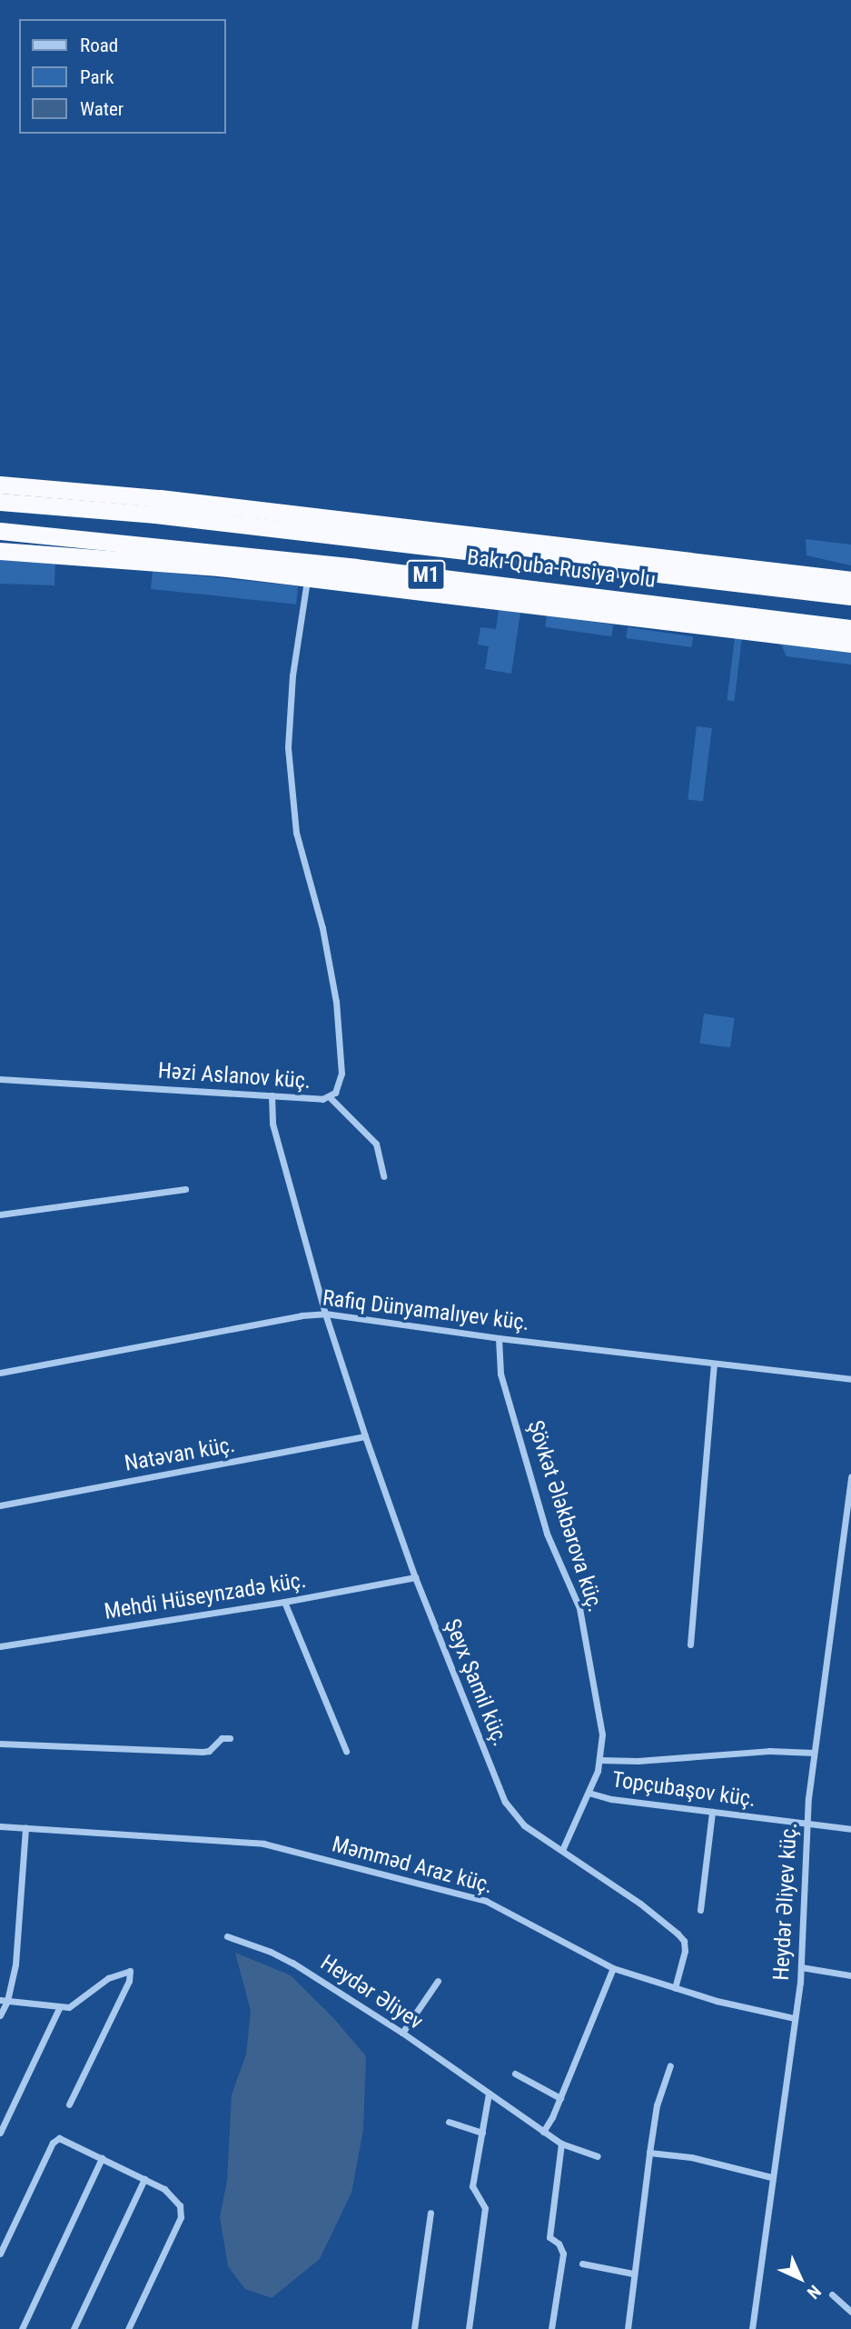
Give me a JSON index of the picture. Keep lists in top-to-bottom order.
{
  "streets": {
    "highway": ["Bakı-Quba-Rusiya yolu", "M1"],
    "street": [
      "Həzi Aslanov küç.",
      "Rafiq Dünyamalıyev küç.",
      "Natəvan küç.",
      "Şövkət Ələkbərova küç.",
      "Mehdi Hüseynzadə küç.",
      "Şeyx Şamil küç.",
      "Topçubaşov küç.",
      "Məmməd Araz küç.",
      "Heydər Əliyev küç.",
      "Heydər Əliyev"
    ]
  },
  "crossings": [
    ["Həzi Aslanov küç.", "Şeyx Şamil küç."],
    ["Rafiq Dünyamalıyev küç.", "Şövkət Ələkbərova küç."],
    ["Rafiq Dünyamalıyev küç.", "Şeyx Şamil küç."],
    ["Natəvan küç.", "Şeyx Şamil küç."],
    ["Şövkət Ələkbərova küç.", "Şeyx Şamil küç."],
    ["Şövkət Ələkbərova küç.", "Topçubaşov küç."],
    ["Mehdi Hüseynzadə küç.", "Şeyx Şamil küç."],
    ["Şeyx Şamil küç.", "Məmməd Araz küç."],
    ["Topçubaşov küç.", "Heydər Əliyev küç."],
    ["Məmməd Araz küç.", "Heydər Əliyev küç."]
  ],
  "legend": ["Road", "Park", "Water"],
  "north": "bottom right"
}
